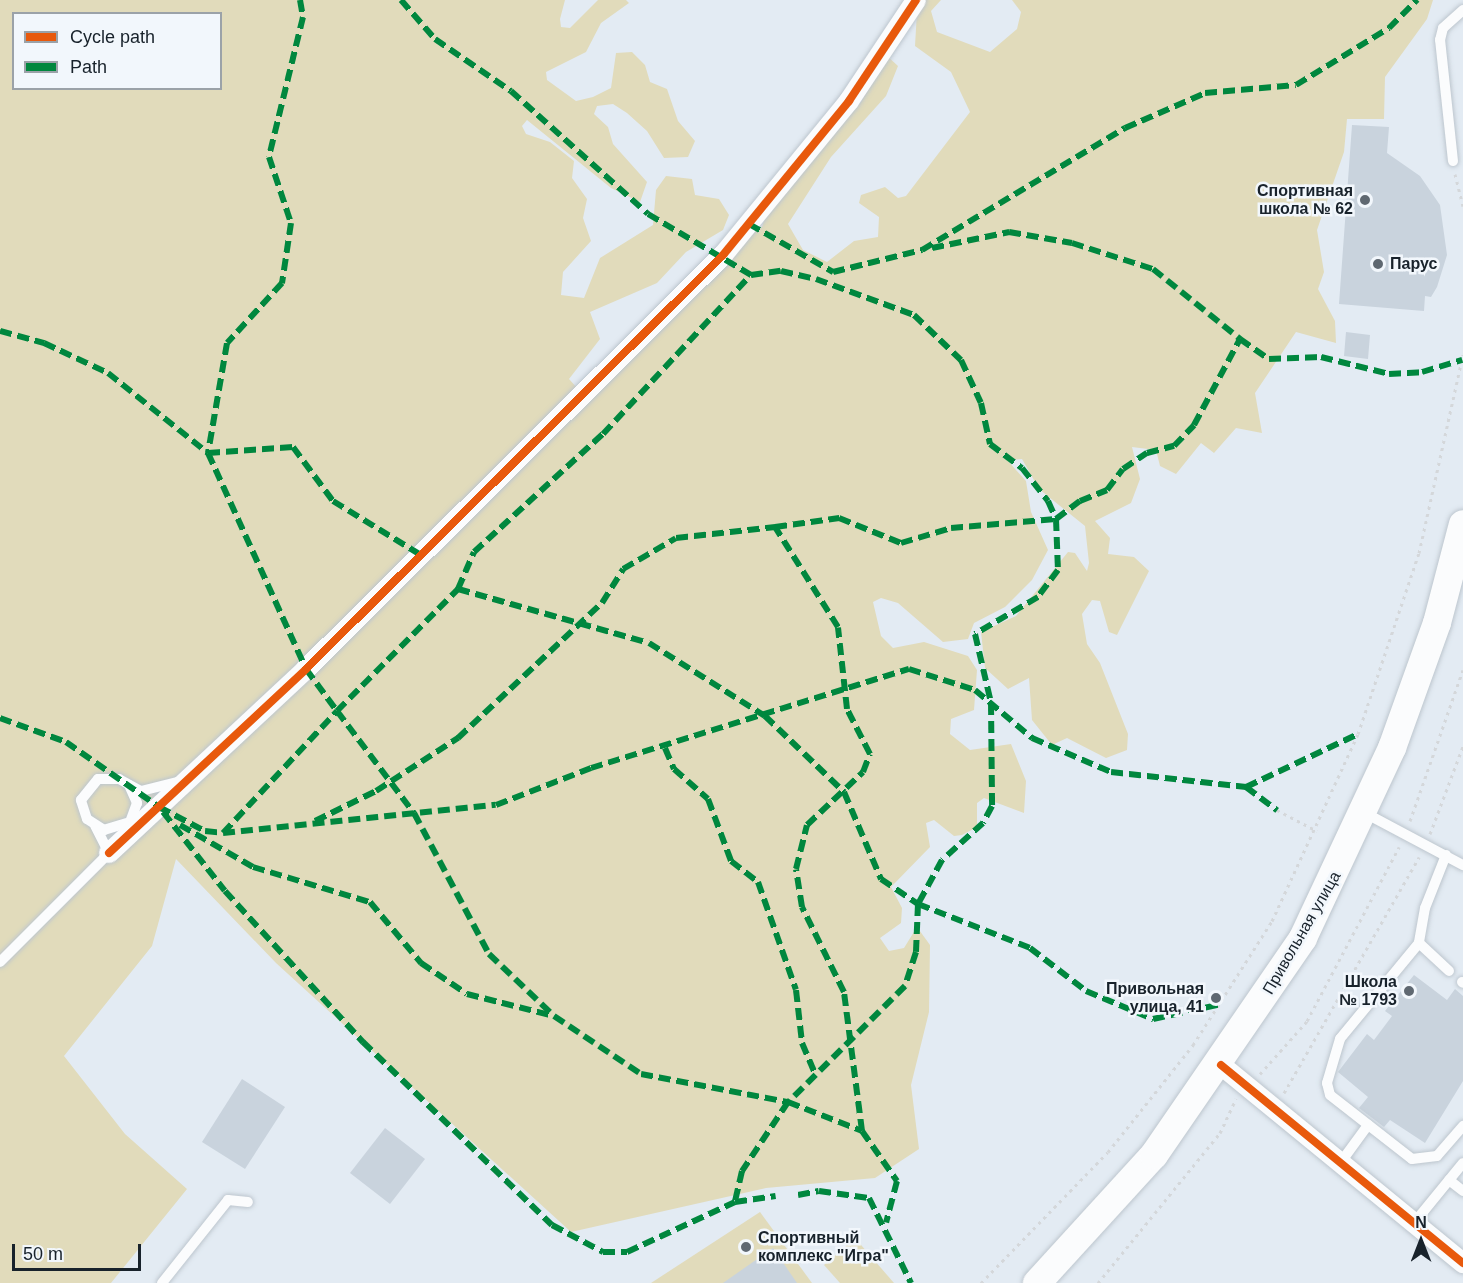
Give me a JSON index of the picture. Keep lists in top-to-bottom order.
{
  "streets": {
    "main road": ["Привольная улица"]
  },
  "places": [
    "Спортивная школа № 62",
    "Парус",
    "Школа № 1793",
    "Привольная улица, 41",
    "Спортивный комплекс \"Игра\""
  ],
  "legend": ["Cycle path", "Path"],
  "scale_bar": "50 m",
  "north": "top"
}
